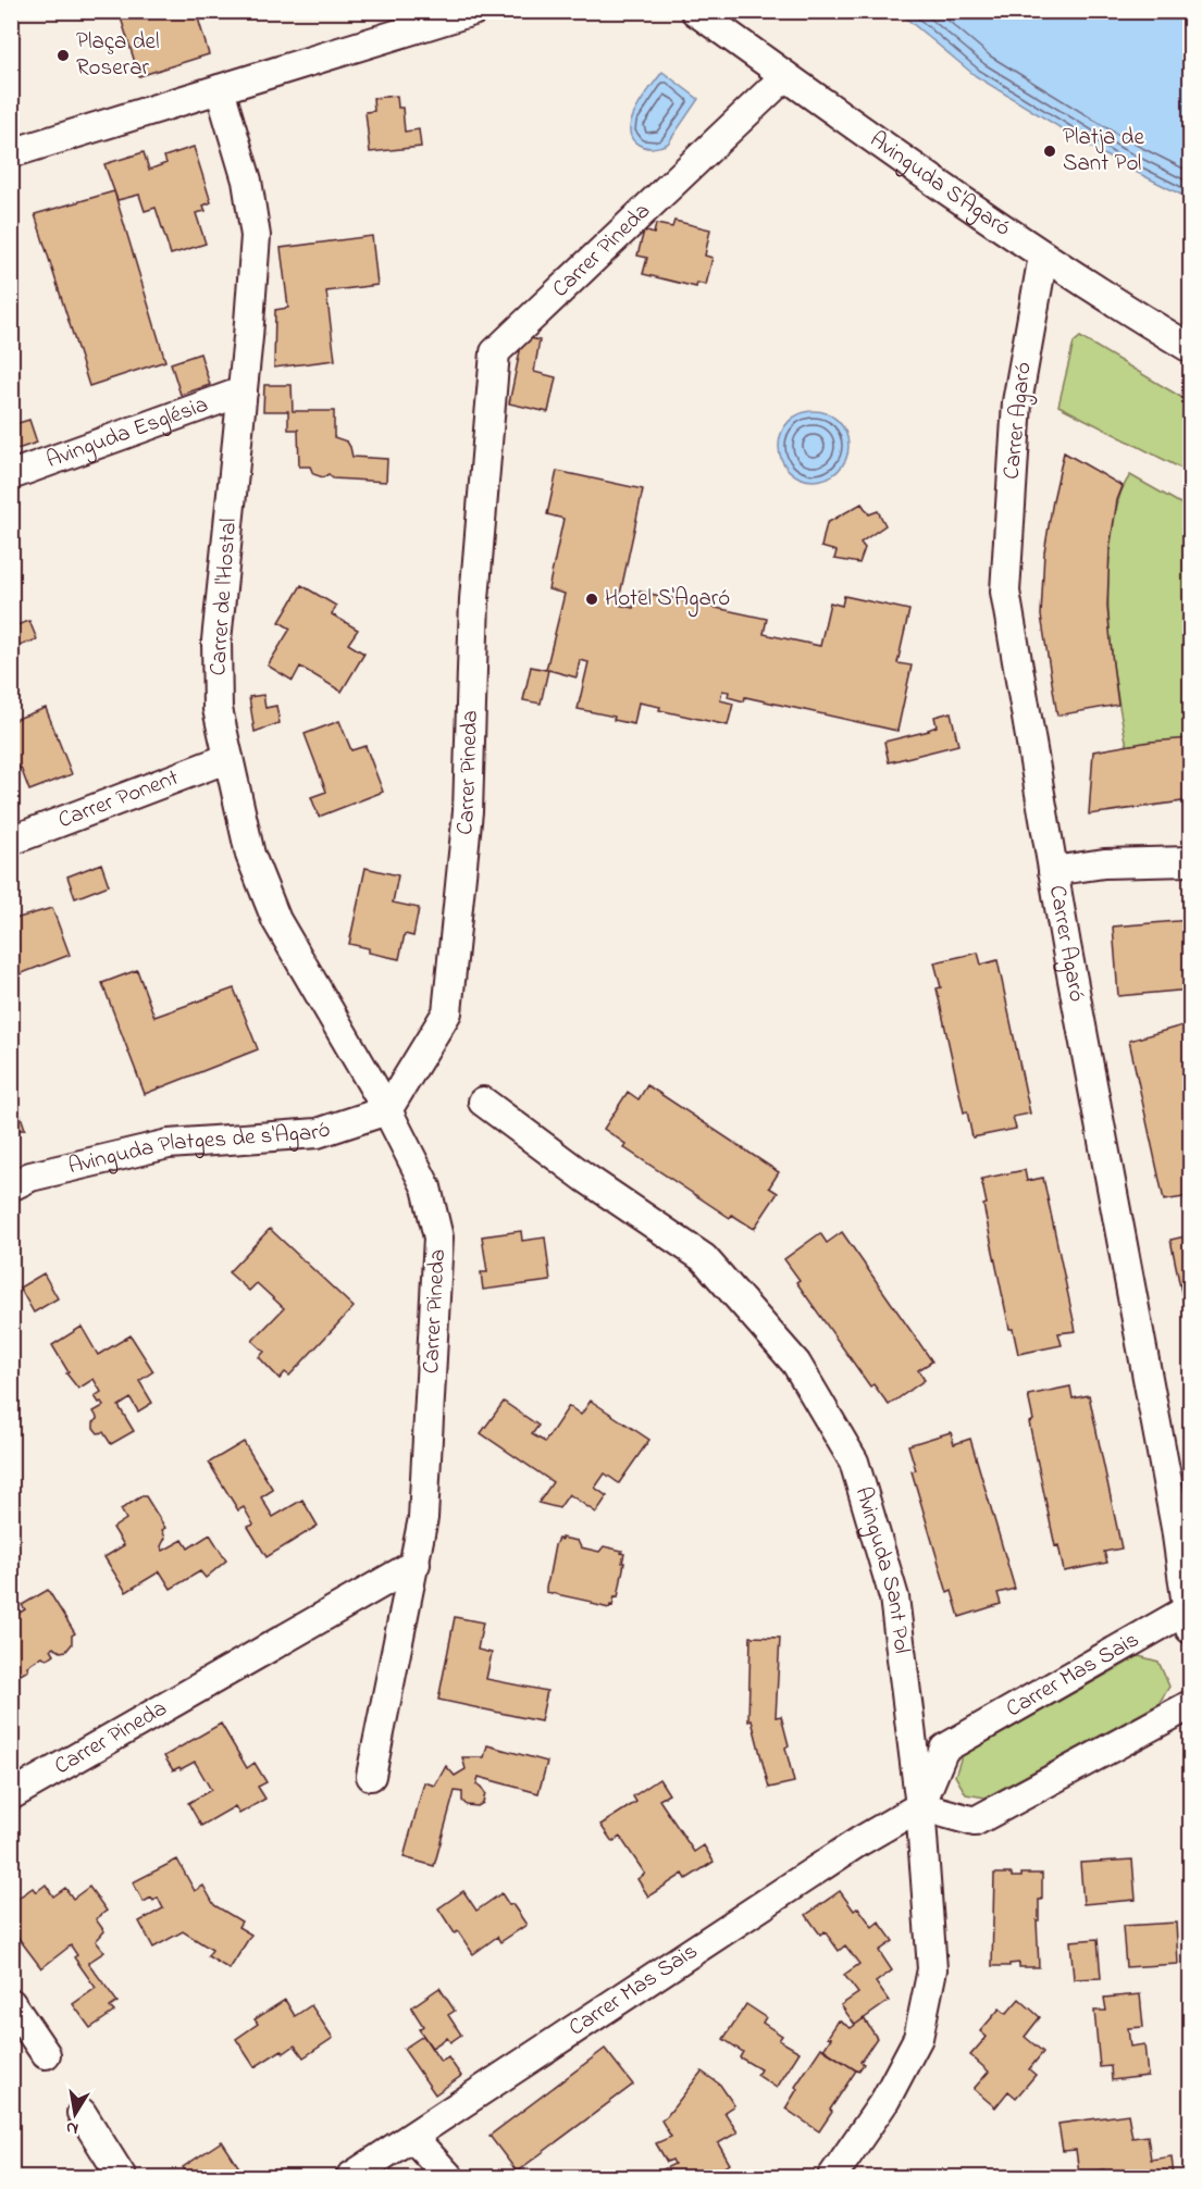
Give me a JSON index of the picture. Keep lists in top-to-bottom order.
{
  "streets": {
    "street": [
      "Avinguda S'Agaró",
      "Carrer Pineda",
      "Carrer Agaró",
      "Avinguda Església",
      "Carrer de l'Hostal",
      "Carrer Ponent",
      "Avinguda Platges de s'Agaró",
      "Avinguda Sant Pol",
      "Carrer Mas Sais"
    ]
  },
  "crossings": [
    ["Avinguda S'Agaró", "Carrer Pineda"],
    ["Avinguda S'Agaró", "Carrer Agaró"],
    ["Carrer Pineda", "Carrer de l'Hostal"],
    ["Carrer Pineda", "Avinguda Platges de s'Agaró"],
    ["Carrer Agaró", "Carrer Mas Sais"],
    ["Avinguda Església", "Carrer de l'Hostal"],
    ["Carrer de l'Hostal", "Carrer Ponent"],
    ["Carrer de l'Hostal", "Avinguda Platges de s'Agaró"],
    ["Avinguda Sant Pol", "Carrer Mas Sais"]
  ],
  "places": ["Plaça del Roserar", "Platja de Sant Pol", "Hotel S'Agaró"],
  "north": "bottom"
}
